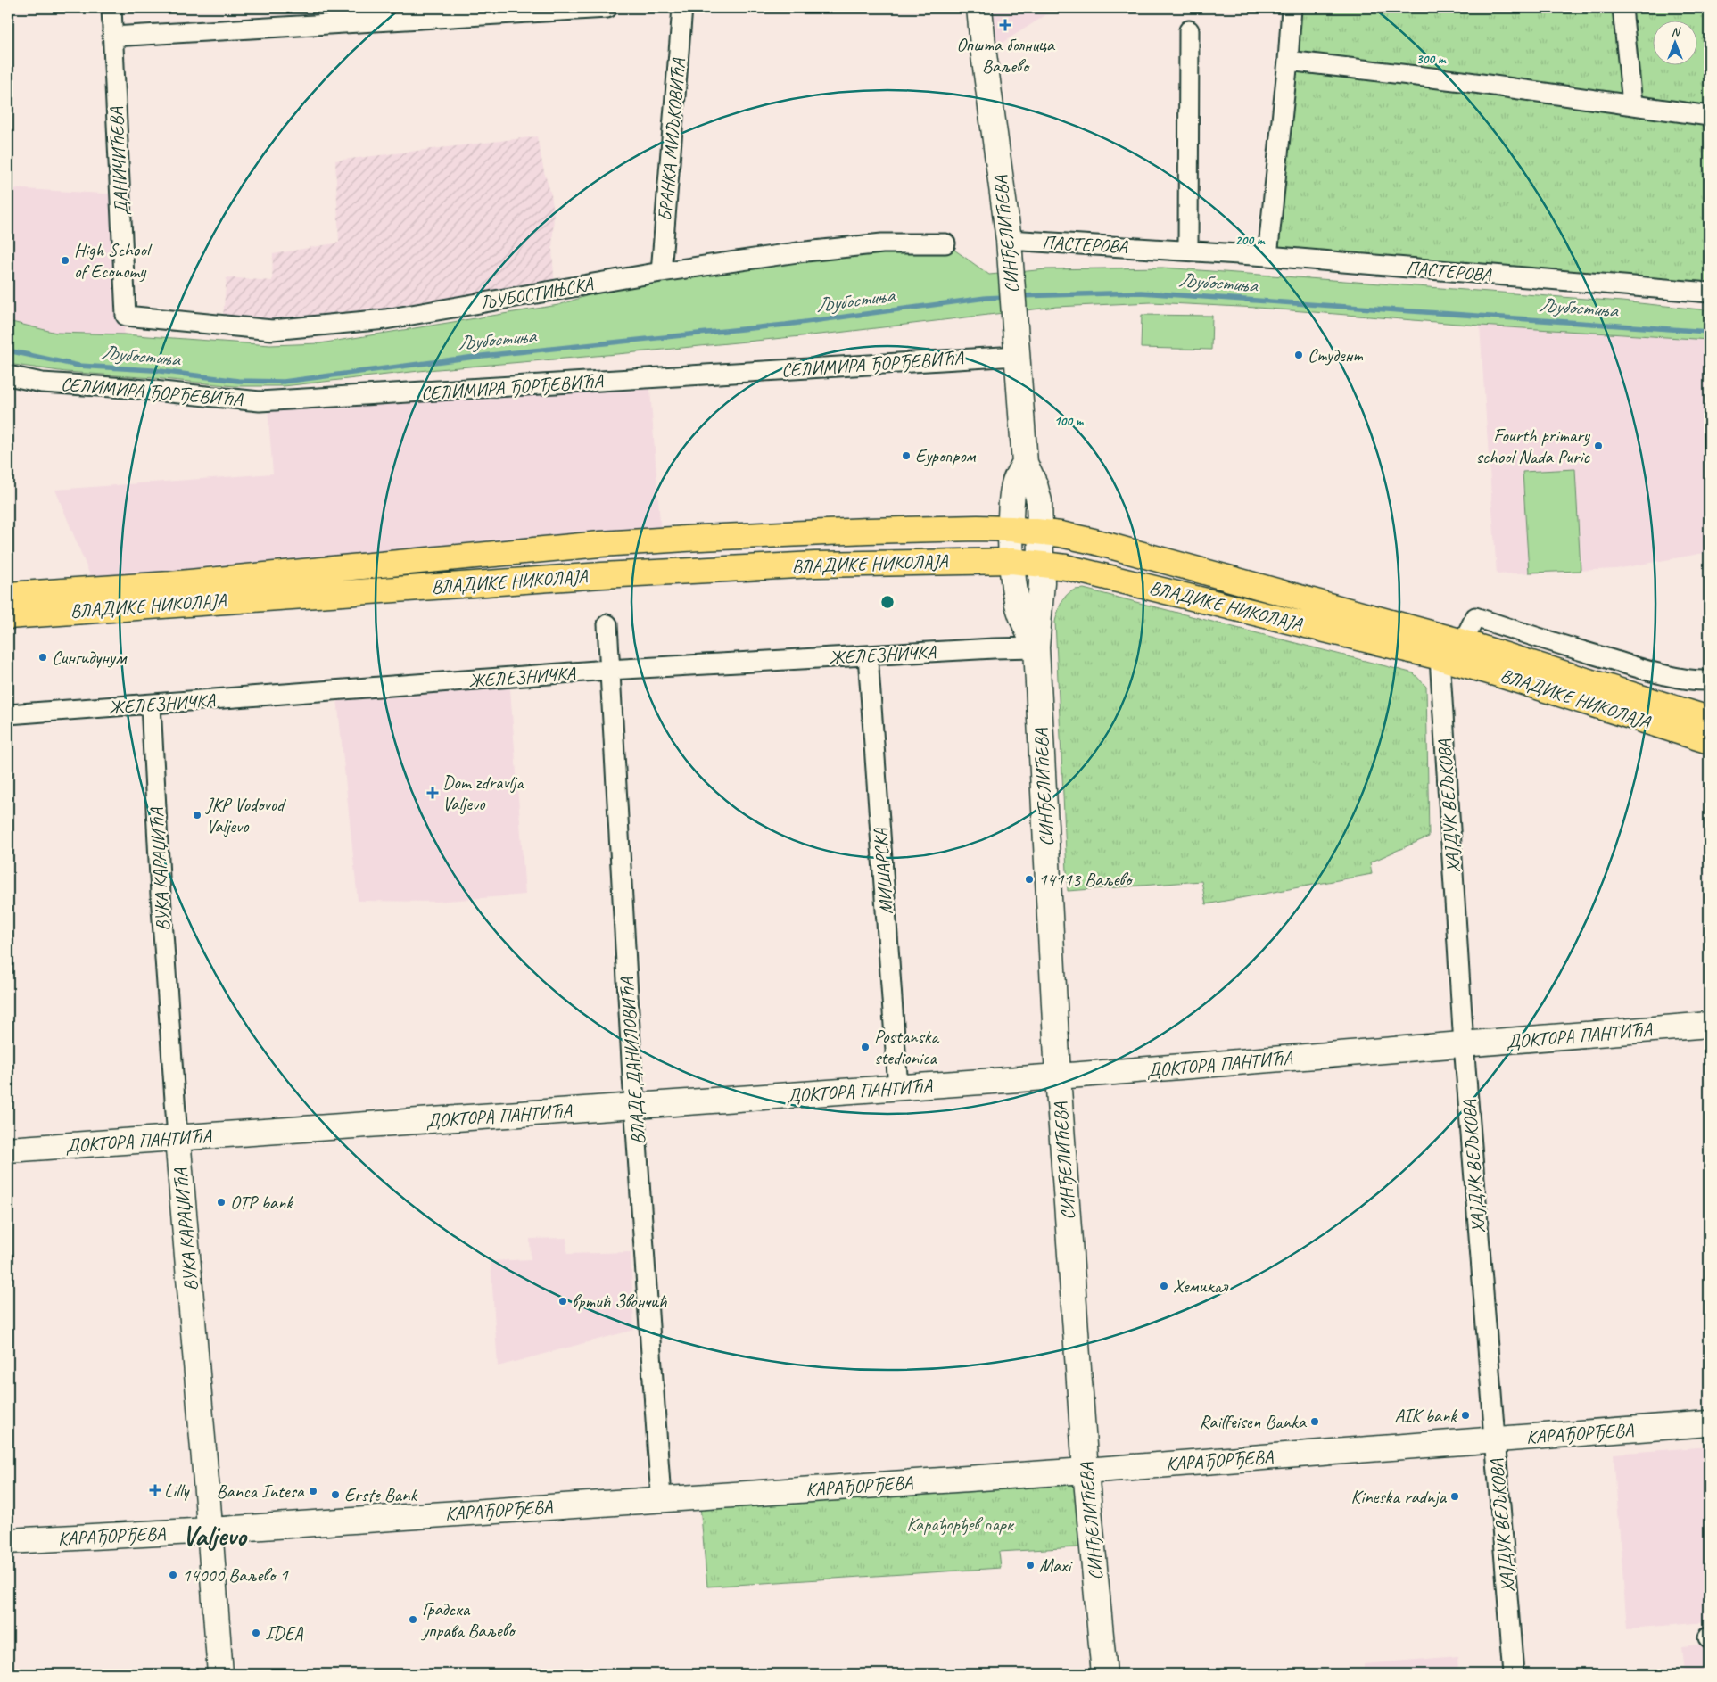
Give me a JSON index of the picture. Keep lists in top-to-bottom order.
{
  "streets": {
    "main road": ["ВЛАДИКЕ НИКОЛАЈА"],
    "street": [
      "БРАНКА МИЉКОВИЋА",
      "ДАНИЧИЋЕВА",
      "СИНЂЕЛИЋЕВА",
      "ПАСТЕРОВА",
      "ЉУБОСТИЊСКА",
      "СЕЛИМИРА ЂОРЂЕВИЋА",
      "ЖЕЛЕЗНИЧКА",
      "ХАЈДУК ВЕЉКОВА",
      "ВУКА КАРАЏИЋА",
      "МИШАРСКА",
      "ДОКТОРА ПАНТИЋА",
      "ВЛАДЕ ДАНИЛОВИЋА",
      "КАРАЂОРЂЕВА"
    ]
  },
  "crossings": [
    ["БРАНКА МИЉКОВИЋА", "ЉУБОСТИЊСКА"],
    ["ДАНИЧИЋЕВА", "ЉУБОСТИЊСКА"],
    ["СИНЂЕЛИЋЕВА", "ПАСТЕРОВА"],
    ["СИНЂЕЛИЋЕВА", "СЕЛИМИРА ЂОРЂЕВИЋА"],
    ["СИНЂЕЛИЋЕВА", "ВЛАДИКЕ НИКОЛАЈА"],
    ["СИНЂЕЛИЋЕВА", "ЖЕЛЕЗНИЧКА"],
    ["СИНЂЕЛИЋЕВА", "ДОКТОРА ПАНТИЋА"],
    ["СИНЂЕЛИЋЕВА", "КАРАЂОРЂЕВА"],
    ["ВЛАДИКЕ НИКОЛАЈА", "ХАЈДУК ВЕЉКОВА"],
    ["ЖЕЛЕЗНИЧКА", "ВУКА КАРАЏИЋА"],
    ["ЖЕЛЕЗНИЧКА", "МИШАРСКА"],
    ["ЖЕЛЕЗНИЧКА", "ВЛАДЕ ДАНИЛОВИЋА"],
    ["ХАЈДУК ВЕЉКОВА", "ДОКТОРА ПАНТИЋА"],
    ["ХАЈДУК ВЕЉКОВА", "КАРАЂОРЂЕВА"],
    ["ВУКА КАРАЏИЋА", "ДОКТОРА ПАНТИЋА"],
    ["ВУКА КАРАЏИЋА", "КАРАЂОРЂЕВА"],
    ["МИШАРСКА", "ДОКТОРА ПАНТИЋА"],
    ["ДОКТОРА ПАНТИЋА", "ВЛАДЕ ДАНИЛОВИЋА"],
    ["ВЛАДЕ ДАНИЛОВИЋА", "КАРАЂОРЂЕВА"]
  ],
  "districts": ["Valjevo"],
  "water": ["Љубостиња"],
  "parks": ["Карађорђев парк"],
  "places": {
    "health": ["Општа болница Ваљево", "Dom zdravlja Valjevo", "Lilly"],
    "other": [
      "High School of Economy",
      "Студент",
      "Fourth primary school Nada Puric",
      "Еуропром",
      "Сингидунум",
      "JKP Vodovod Valjevo",
      "14113 Ваљево",
      "Postanska stedionica",
      "OTP bank",
      "Хемикал",
      "вртић Звончић",
      "AIK bank",
      "Raiffeisen Banka",
      "Banca Intesa",
      "Erste Bank",
      "Kineska radnja",
      "Maxi",
      "14000 Ваљево 1",
      "Градска управа Ваљево",
      "IDEA"
    ]
  },
  "north": "top",
  "rings": ["300 m", "200 m", "100 m"]
}
